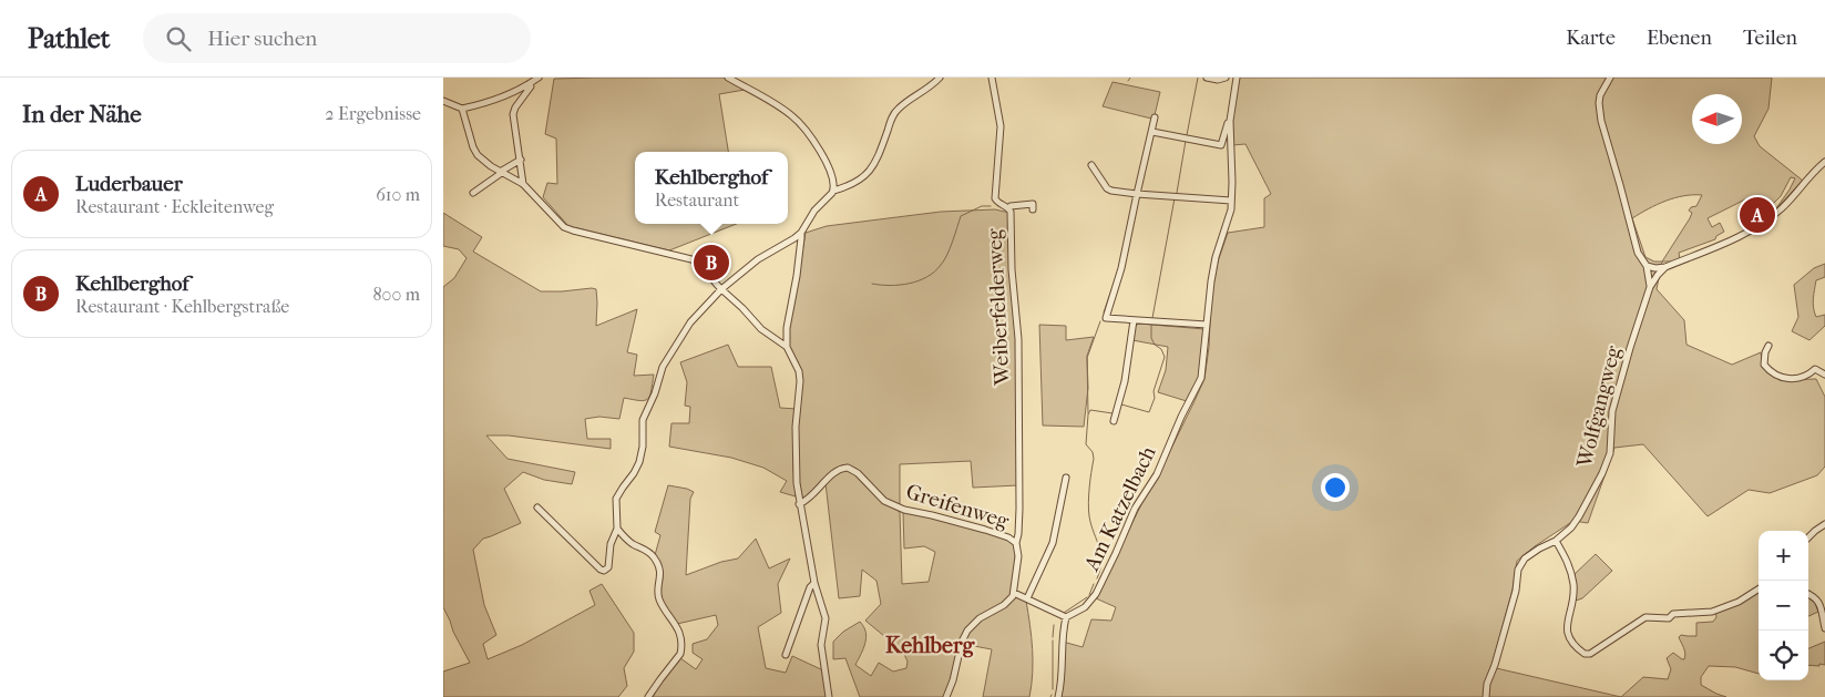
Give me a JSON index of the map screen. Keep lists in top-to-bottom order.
{
  "streets": {
    "street": [
      "Weiberfelderweg",
      "Wolfgangweg",
      "Greifenweg",
      "Am Katzelbach"
    ]
  },
  "crossings": [
    ["Weiberfelderweg", "Greifenweg"]
  ],
  "districts": ["Kehlberg"],
  "north": "left",
  "page": {
    "header": "Pathlet",
    "search": "Hier suchen",
    "nav": ["Karte", "Ebenen", "Teilen"],
    "heading": ["In der Nähe", "2 Ergebnisse"],
    "list": [
      {
        "mark": "A",
        "name": "Luderbauer",
        "note": "Restaurant · Eckleitenweg",
        "value": "610 m"
      },
      {
        "mark": "B",
        "name": "Kehlberghof",
        "note": "Restaurant · Kehlbergstraße",
        "value": "800 m"
      }
    ],
    "popup": ["Kehlberghof", "Restaurant"],
    "pins": ["A", "B"],
    "map_buttons": ["+", "−"]
  }
}
